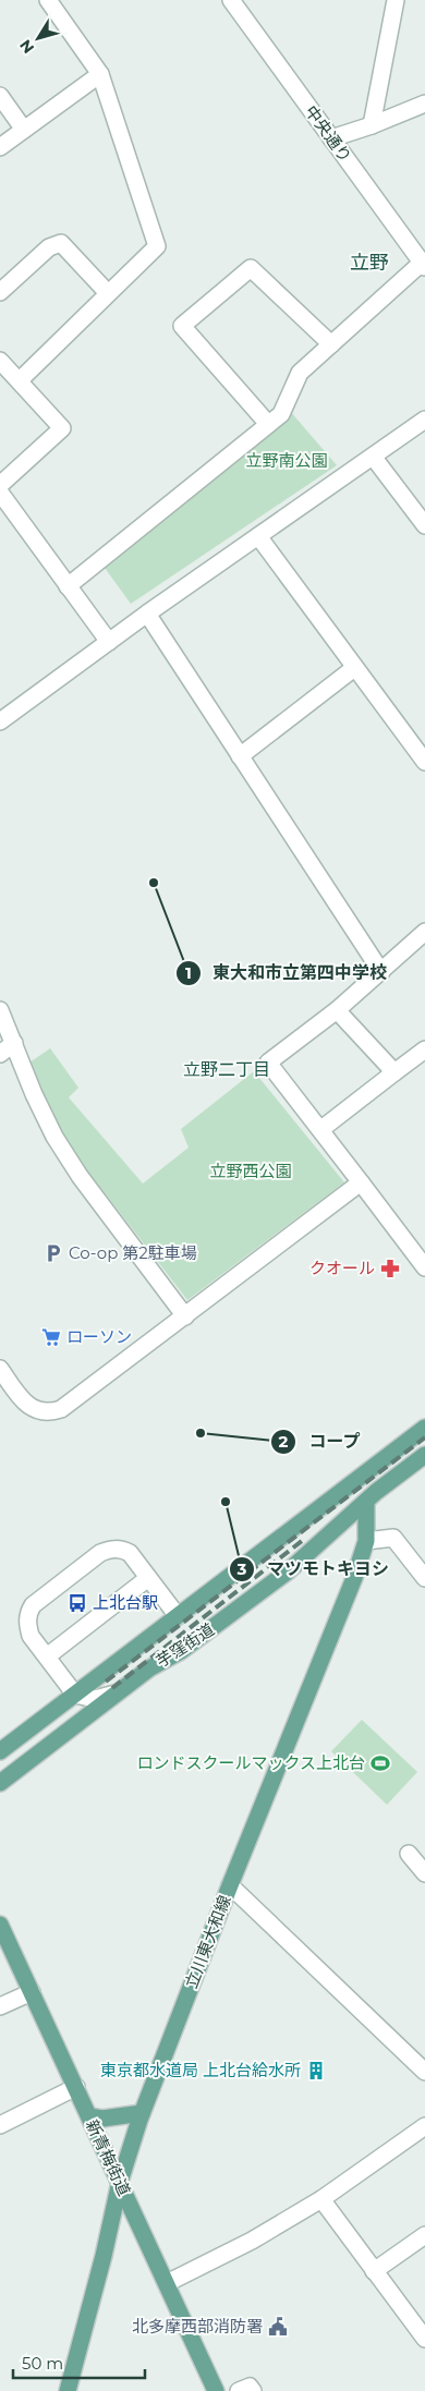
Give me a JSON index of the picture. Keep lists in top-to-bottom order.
{
  "streets": {
    "main road": ["芋窪街道", "立川東大和線", "新青梅街道"],
    "street": ["中央通り"]
  },
  "crossings": [
    ["芋窪街道", "立川東大和線"],
    ["立川東大和線", "新青梅街道"]
  ],
  "districts": ["立野", "立野二丁目"],
  "parks": ["立野南公園", "立野西公園"],
  "places": {
    "other": ["東大和市立第四中学校", "コープ", "マツモトキヨシ"],
    "parking": ["Co-op 第2駐車場"],
    "pharmacy": ["クオール"],
    "supermarket": ["ローソン"],
    "bus stop": ["上北台駅"],
    "sports": ["ロンドスクールマックス上北台"],
    "building": ["東京都水道局 上北台給水所"],
    "public building": ["北多摩西部消防署"]
  },
  "scale_bar": "50 m",
  "north": "bottom left"
}
